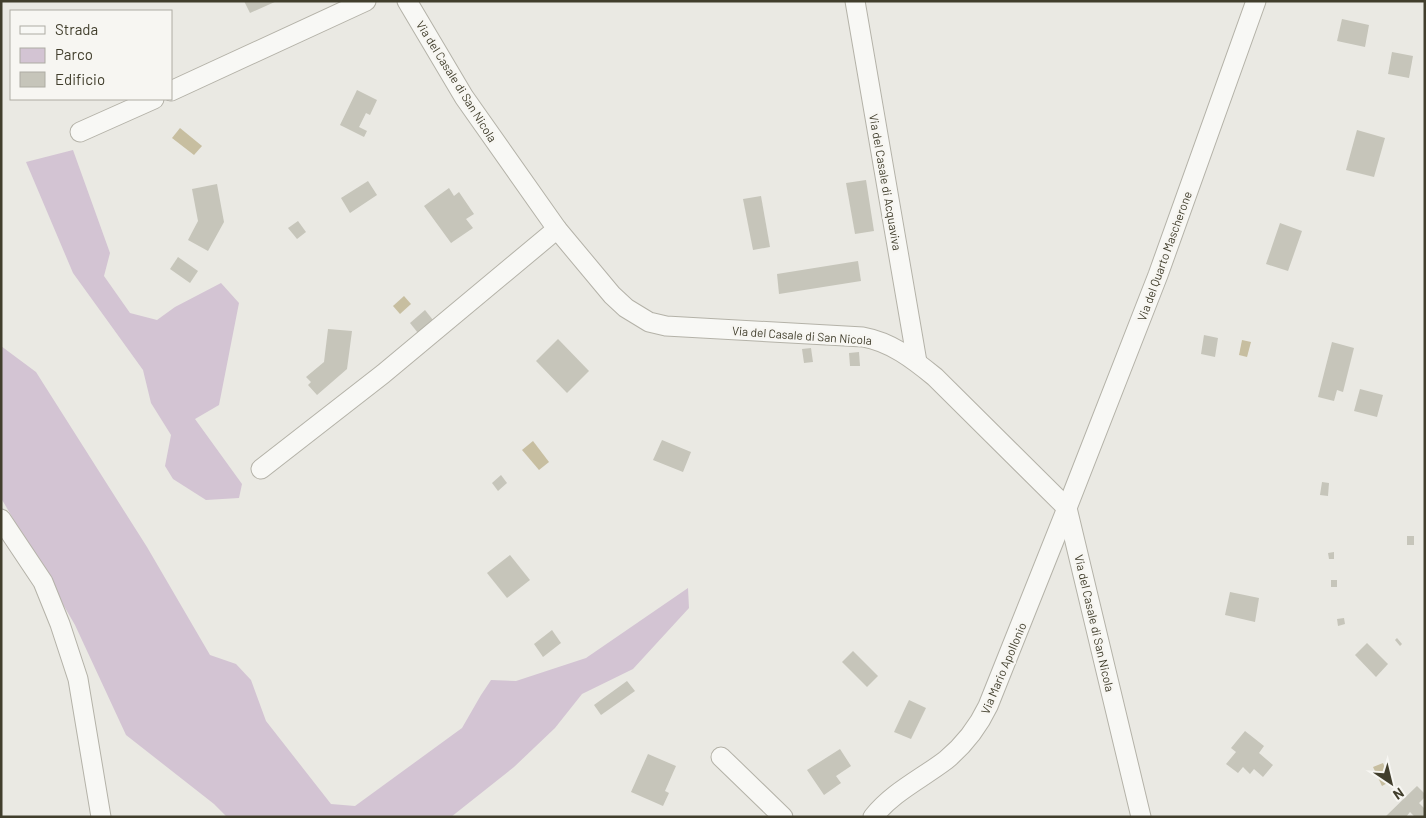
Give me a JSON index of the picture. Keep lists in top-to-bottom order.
{
  "streets": {
    "street": [
      "Via del Casale di San Nicola",
      "Via del Casale di Acquaviva",
      "Via del Quarto Mascherone",
      "Via Mario Apollonio"
    ]
  },
  "crossings": [
    ["Via del Casale di San Nicola", "Via del Casale di Acquaviva"],
    ["Via del Casale di San Nicola", "Via del Quarto Mascherone"],
    ["Via del Casale di San Nicola", "Via Mario Apollonio"],
    ["Via del Quarto Mascherone", "Via Mario Apollonio"]
  ],
  "legend": ["Strada", "Parco", "Edificio"],
  "north": "bottom right"
}
